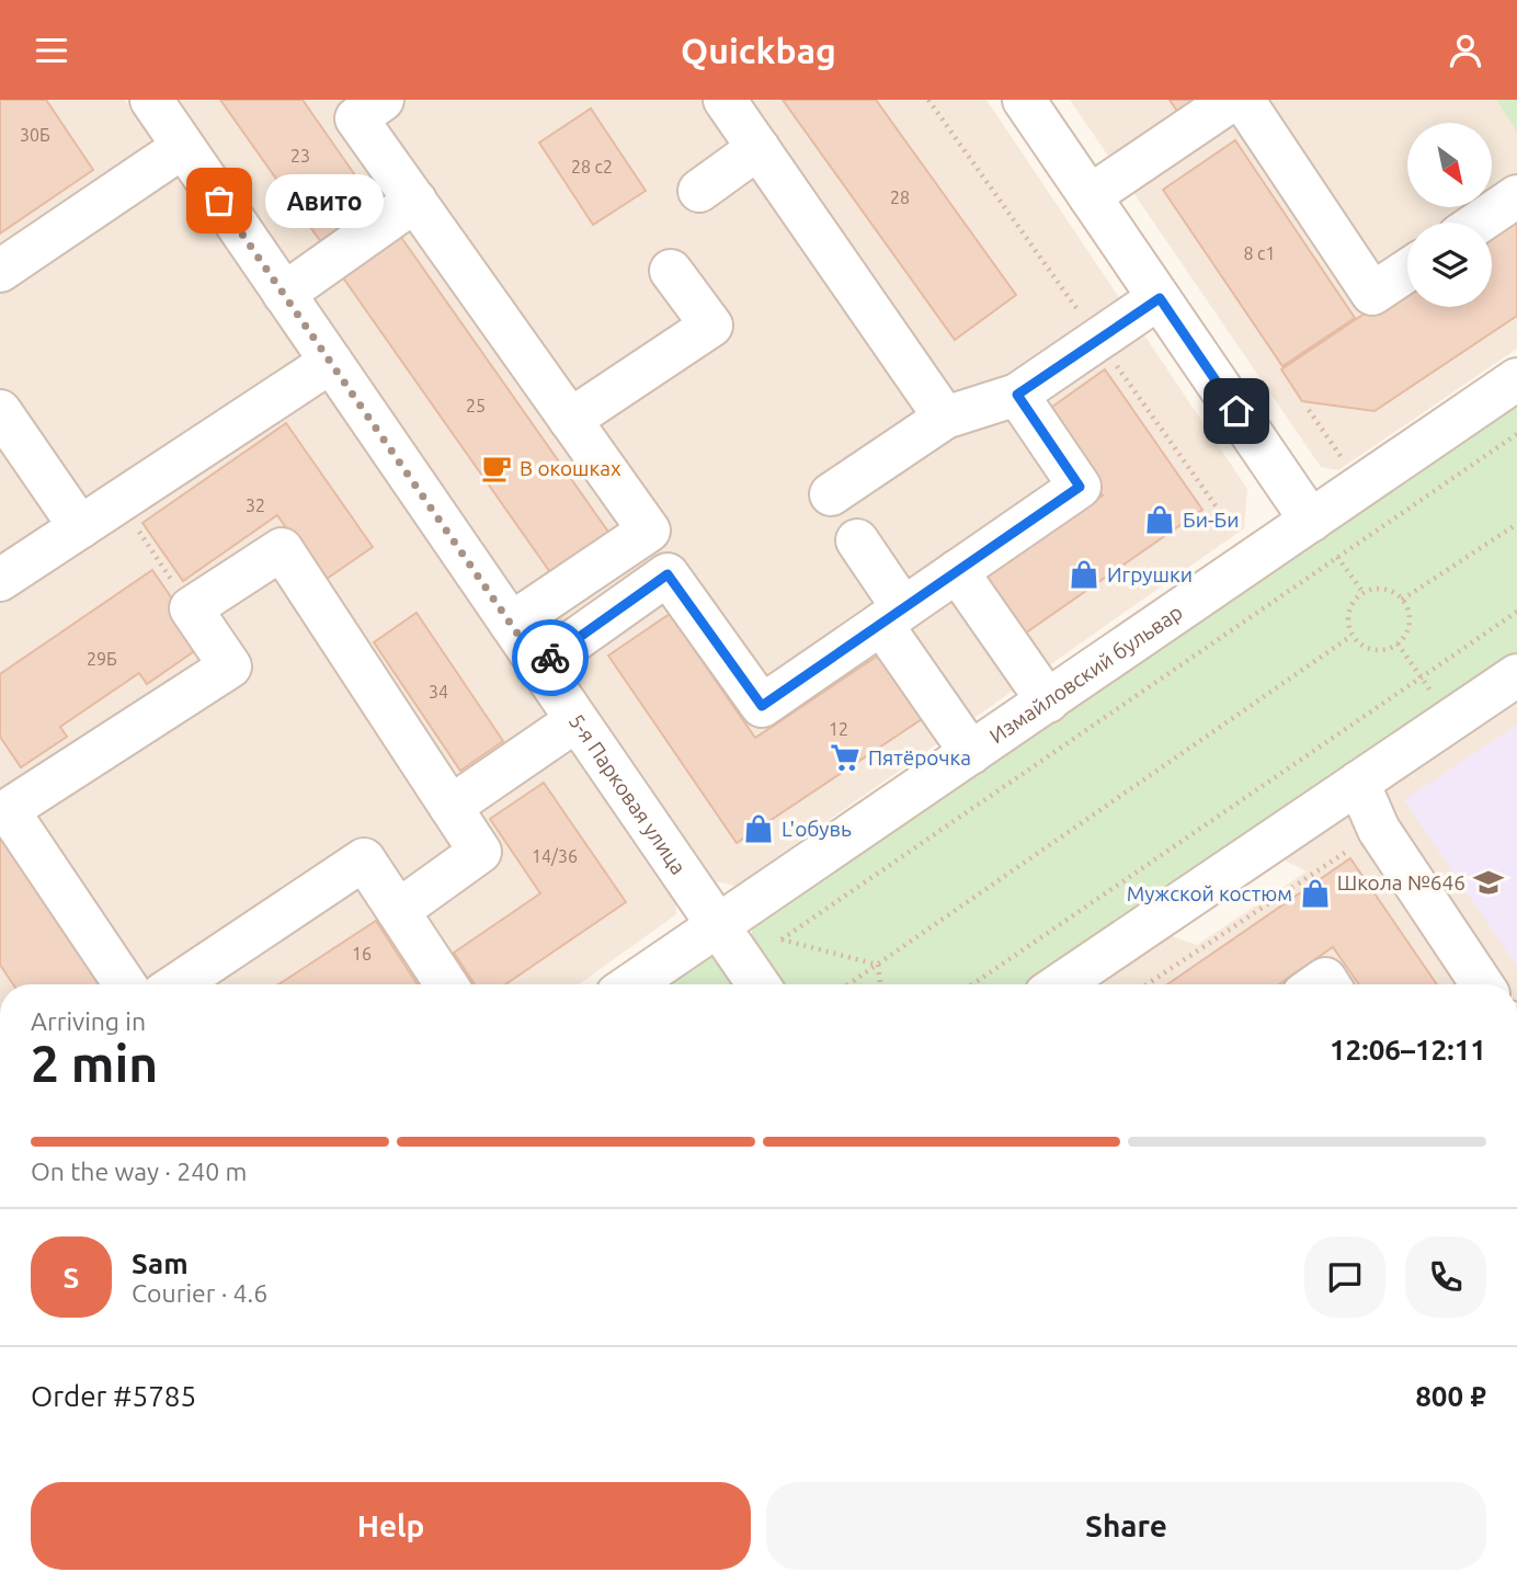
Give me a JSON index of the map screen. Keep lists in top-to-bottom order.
{
  "streets": {
    "street": ["Измайловский бульвар", "5-я Парковая улица"]
  },
  "crossings": [
    ["Измайловский бульвар", "5-я Парковая улица"]
  ],
  "places": {
    "other": ["Авито"],
    "cafe": ["В окошках"],
    "shop": [
      "Би-Би",
      "Игрушки",
      "L'обувь",
      "Мужской костюм"
    ],
    "supermarket": ["Пятёрочка"],
    "school or university": ["Школа №646"]
  },
  "house_numbers": [
    "30Б",
    "23",
    "28 с2",
    "28",
    "8 с1",
    "25",
    "32",
    "29Б",
    "34",
    "12",
    "14/36",
    "16"
  ],
  "north": "bottom right",
  "page": {
    "header": "Quickbag",
    "bubble": "Авито",
    "heading": ["2 min", "Arriving in", "12:06–12:11"],
    "panel": [
      "Sam",
      "Courier · 4.6",
      "Order #5785",
      "800 ₽"
    ],
    "bar": "On the way · 240 m",
    "round": "S",
    "buttons": ["Help", "Share"]
  }
}
